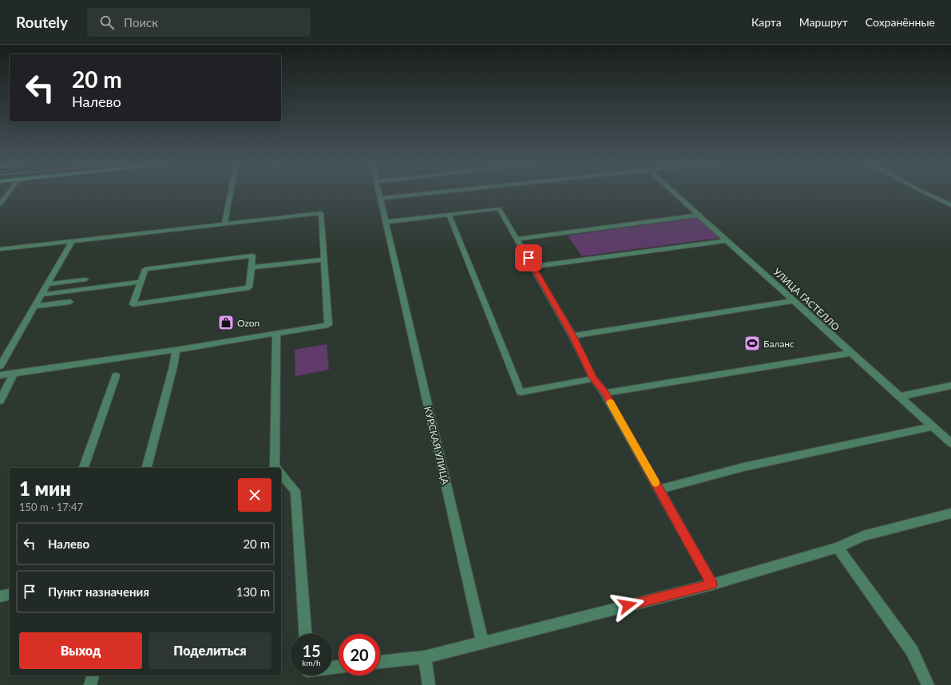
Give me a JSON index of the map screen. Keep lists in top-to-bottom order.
{
  "streets": {
    "street": ["УЛИЦА ГАСТЕЛЛО", "КУРСКАЯ УЛИЦА"]
  },
  "places": {
    "shop": ["Ozon"],
    "sports": ["Баланс"]
  },
  "page": {
    "header": "Routely",
    "search": "Поиск",
    "nav": ["Карта", "Маршрут", "Сохранённые"],
    "turn": ["20 m", "Налево"],
    "heading": ["1 мин", "150 m · 17:47"],
    "list": [
      {
        "name": "Налево",
        "value": "20 m"
      },
      {
        "name": "Пункт назначения",
        "value": "130 m"
      }
    ],
    "buttons": ["Выход", "Поделиться"],
    "speed": "15 km/h",
    "limit": "20"
  }
}
